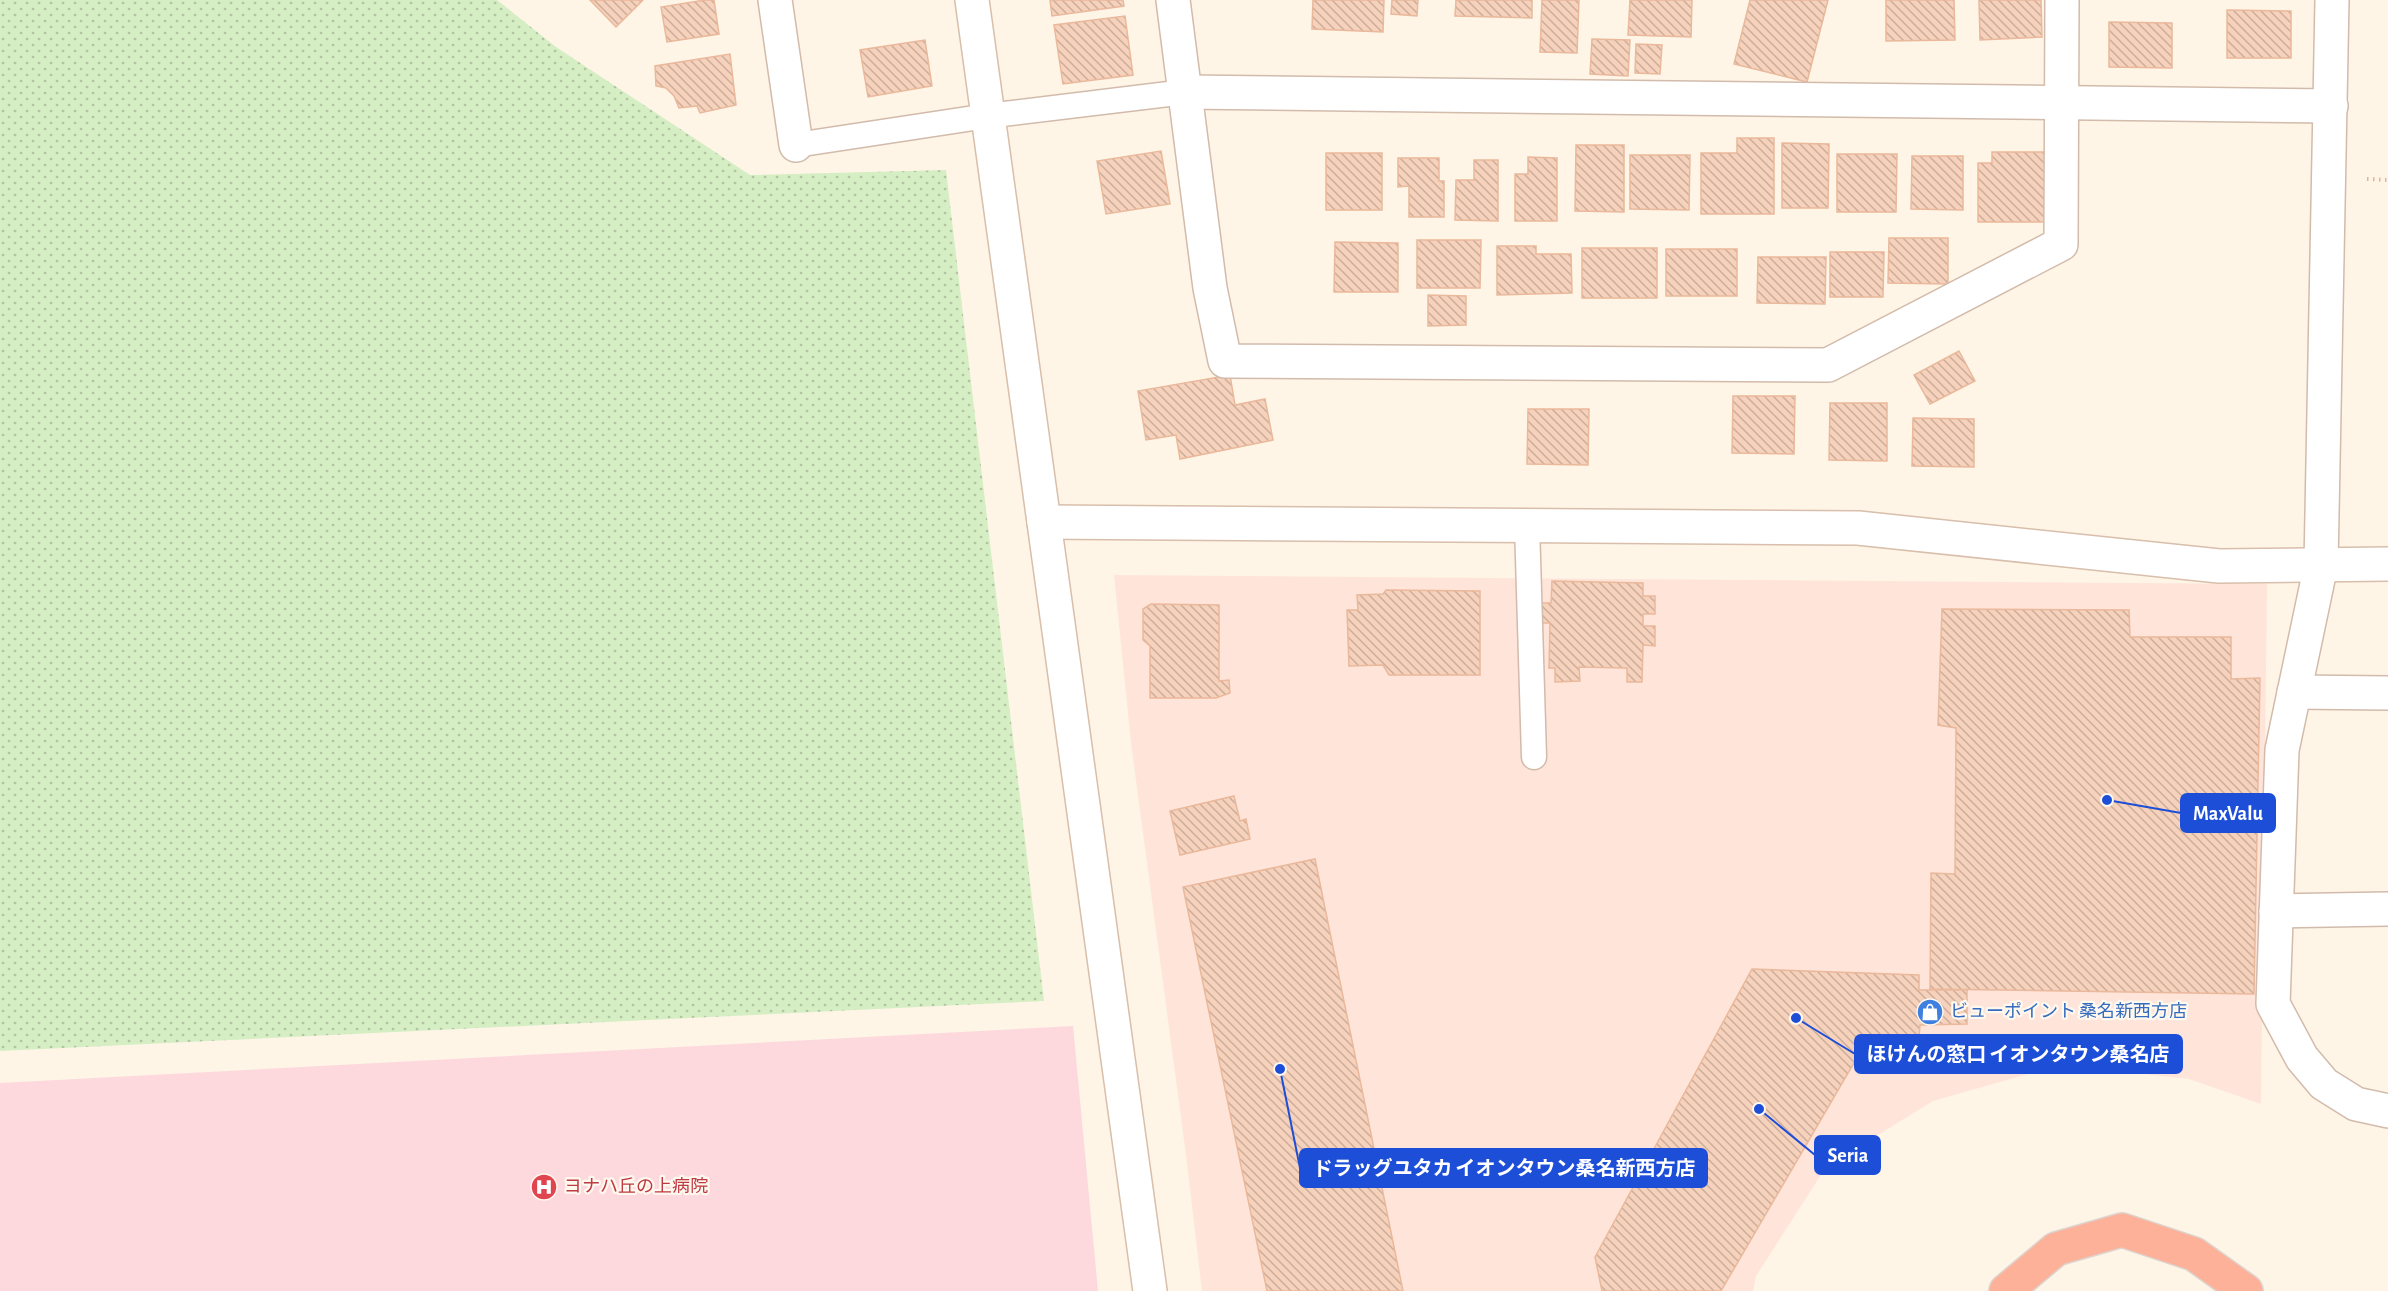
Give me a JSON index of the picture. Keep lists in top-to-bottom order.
{
  "places": {
    "other": [
      "MaxValu",
      "ほけんの窓口 イオンタウン桑名店",
      "ドラッグユタカ イオンタウン桑名新西方店",
      "Seria"
    ],
    "shop": ["ビューポイント 桑名新西方店"],
    "hospital": ["ヨナハ丘の上病院"]
  }
}
